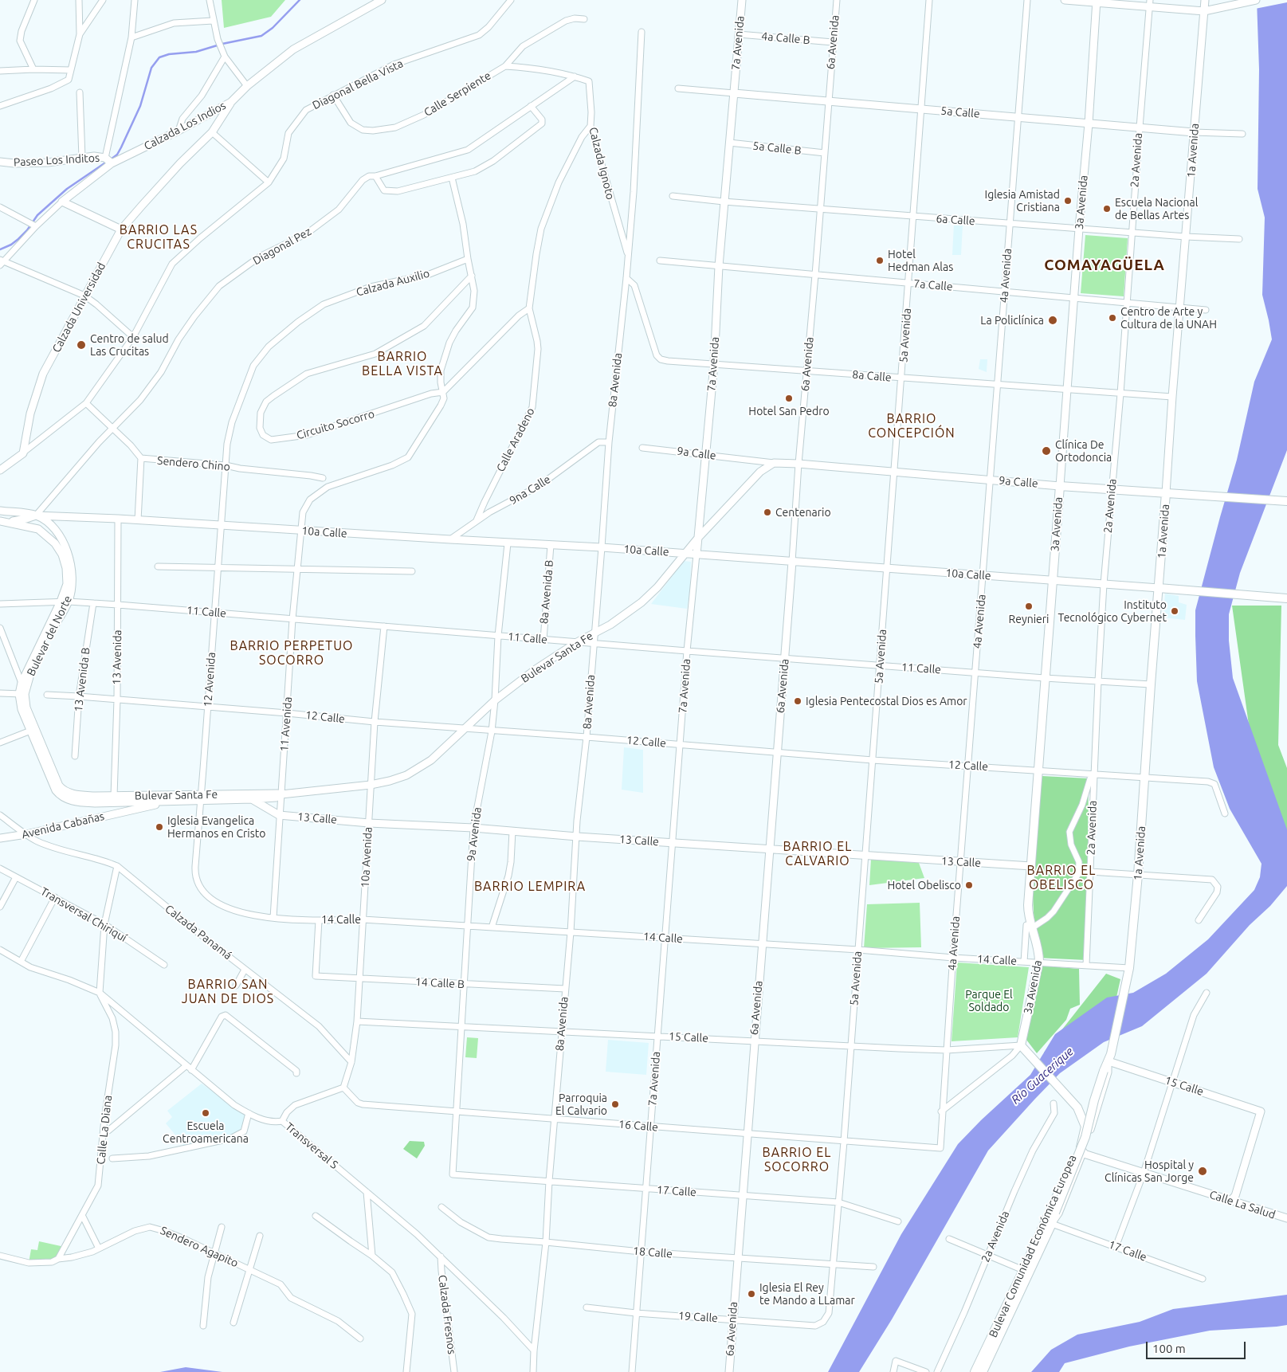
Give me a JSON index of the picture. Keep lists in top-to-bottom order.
{
  "streets": {
    "main road": [
      "1a Avenida",
      "3a Avenida",
      "9a Calle",
      "10a Calle",
      "Bulevar Comunidad Económica Europea"
    ],
    "street": [
      "4a Calle B",
      "6a Avenida",
      "7a Avenida",
      "Diagonal Bella Vista",
      "Calle Serpiente",
      "5a Calle",
      "Calzada Los Indios",
      "5a Calle B",
      "Paseo Los Inditos",
      "2a Avenida",
      "Calzada Ignoto",
      "6a Calle",
      "Diagonal Pez",
      "4a Avenida",
      "Calzada Auxilio",
      "7a Calle",
      "Calzada Universidad",
      "5a Avenida",
      "8a Calle",
      "8a Avenida",
      "Circuito Socorro",
      "Calle Aradeno",
      "Sendero Chino",
      "9na Calle",
      "8a Avenida B",
      "11 Calle",
      "Bulevar del Norte",
      "13 Avenida",
      "Bulevar Santa Fe",
      "13 Avenida B",
      "12 Avenida",
      "12 Calle",
      "11 Avenida",
      "13 Calle",
      "Avenida Cabañas",
      "9a Avenida",
      "10a Avenida",
      "Transversal Chiriquí",
      "14 Calle",
      "Calzada Panamá",
      "14 Calle B",
      "15 Calle",
      "16 Calle",
      "Calle La Diana",
      "Transversal S",
      "17 Calle",
      "Calle La Salud",
      "Sendero Agapito",
      "18 Calle",
      "Calzada Fresnos",
      "19 Calle"
    ]
  },
  "crossings": [
    ["4a Calle B", "6a Avenida"],
    ["4a Calle B", "7a Avenida"],
    ["6a Avenida", "5a Calle"],
    ["6a Avenida", "5a Calle B"],
    ["6a Avenida", "6a Calle"],
    ["6a Avenida", "7a Calle"],
    ["6a Avenida", "8a Calle"],
    ["6a Avenida", "9a Calle"],
    ["6a Avenida", "10a Calle"],
    ["6a Avenida", "11 Calle"],
    ["6a Avenida", "12 Calle"],
    ["6a Avenida", "13 Calle"],
    ["6a Avenida", "14 Calle"],
    ["6a Avenida", "15 Calle"],
    ["6a Avenida", "16 Calle"],
    ["6a Avenida", "17 Calle"],
    ["6a Avenida", "18 Calle"],
    ["6a Avenida", "19 Calle"],
    ["7a Avenida", "5a Calle"],
    ["7a Avenida", "5a Calle B"],
    ["7a Avenida", "6a Calle"],
    ["7a Avenida", "7a Calle"],
    ["7a Avenida", "8a Calle"],
    ["7a Avenida", "9a Calle"],
    ["7a Avenida", "10a Calle"],
    ["7a Avenida", "11 Calle"],
    ["7a Avenida", "Bulevar Santa Fe"],
    ["7a Avenida", "12 Calle"],
    ["7a Avenida", "13 Calle"],
    ["7a Avenida", "14 Calle"],
    ["7a Avenida", "15 Calle"],
    ["7a Avenida", "16 Calle"],
    ["7a Avenida", "17 Calle"],
    ["7a Avenida", "18 Calle"],
    ["7a Avenida", "19 Calle"],
    ["Diagonal Bella Vista", "Calle Serpiente"],
    ["Diagonal Bella Vista", "Calzada Universidad"],
    ["Diagonal Bella Vista", "Sendero Chino"],
    ["Calle Serpiente", "Calzada Ignoto"],
    ["5a Calle", "1a Avenida"],
    ["5a Calle", "2a Avenida"],
    ["5a Calle", "3a Avenida"],
    ["5a Calle", "4a Avenida"],
    ["5a Calle", "5a Avenida"],
    ["Calzada Los Indios", "Paseo Los Inditos"],
    ["Calzada Los Indios", "Calzada Universidad"],
    ["1a Avenida", "6a Calle"],
    ["1a Avenida", "7a Calle"],
    ["1a Avenida", "8a Calle"],
    ["1a Avenida", "9a Calle"],
    ["1a Avenida", "10a Calle"],
    ["1a Avenida", "11 Calle"],
    ["1a Avenida", "12 Calle"],
    ["1a Avenida", "14 Calle"],
    ["1a Avenida", "15 Calle"],
    ["1a Avenida", "17 Calle"],
    ["1a Avenida", "Calle La Salud"],
    ["1a Avenida", "Bulevar Comunidad Económica Europea"],
    ["2a Avenida", "6a Calle"],
    ["2a Avenida", "7a Calle"],
    ["2a Avenida", "8a Calle"],
    ["2a Avenida", "9a Calle"],
    ["2a Avenida", "10a Calle"],
    ["2a Avenida", "11 Calle"],
    ["2a Avenida", "12 Calle"],
    ["2a Avenida", "14 Calle"],
    ["Calzada Ignoto", "Diagonal Pez"],
    ["Calzada Ignoto", "8a Avenida"],
    ["3a Avenida", "6a Calle"],
    ["3a Avenida", "7a Calle"],
    ["3a Avenida", "8a Calle"],
    ["3a Avenida", "9a Calle"],
    ["3a Avenida", "10a Calle"],
    ["3a Avenida", "11 Calle"],
    ["3a Avenida", "12 Calle"],
    ["3a Avenida", "13 Calle"],
    ["3a Avenida", "14 Calle"],
    ["3a Avenida", "15 Calle"],
    ["6a Calle", "4a Avenida"],
    ["6a Calle", "5a Avenida"],
    ["Diagonal Pez", "Sendero Chino"],
    ["Diagonal Pez", "10a Calle"],
    ["Diagonal Pez", "Bulevar del Norte"],
    ["4a Avenida", "7a Calle"],
    ["4a Avenida", "8a Calle"],
    ["4a Avenida", "9a Calle"],
    ["4a Avenida", "10a Calle"],
    ["4a Avenida", "11 Calle"],
    ["4a Avenida", "12 Calle"],
    ["4a Avenida", "13 Calle"],
    ["4a Avenida", "14 Calle"],
    ["4a Avenida", "15 Calle"],
    ["4a Avenida", "16 Calle"],
    ["Calzada Auxilio", "Sendero Chino"],
    ["Calzada Auxilio", "12 Avenida"],
    ["7a Calle", "5a Avenida"],
    ["5a Avenida", "8a Calle"],
    ["5a Avenida", "9a Calle"],
    ["5a Avenida", "10a Calle"],
    ["5a Avenida", "11 Calle"],
    ["5a Avenida", "12 Calle"],
    ["5a Avenida", "13 Calle"],
    ["5a Avenida", "14 Calle"],
    ["5a Avenida", "15 Calle"],
    ["5a Avenida", "16 Calle"],
    ["5a Avenida", "17 Calle"],
    ["5a Avenida", "18 Calle"],
    ["5a Avenida", "19 Calle"],
    ["8a Calle", "8a Avenida"],
    ["8a Avenida", "9na Calle"],
    ["8a Avenida", "10a Calle"],
    ["8a Avenida", "11 Calle"],
    ["8a Avenida", "Bulevar Santa Fe"],
    ["8a Avenida", "12 Calle"],
    ["8a Avenida", "13 Calle"],
    ["8a Avenida", "14 Calle"],
    ["8a Avenida", "14 Calle B"],
    ["8a Avenida", "15 Calle"],
    ["8a Avenida", "16 Calle"],
    ["8a Avenida", "Transversal S"],
    ["8a Avenida", "17 Calle"],
    ["8a Avenida", "18 Calle"],
    ["Circuito Socorro", "11 Avenida"],
    ["Calle Aradeno", "9na Calle"],
    ["9a Calle", "Bulevar Santa Fe"],
    ["Sendero Chino", "12 Avenida"],
    ["9na Calle", "10a Calle"],
    ["10a Calle", "8a Avenida B"],
    ["10a Calle", "Bulevar del Norte"],
    ["10a Calle", "13 Avenida"],
    ["10a Calle", "Bulevar Santa Fe"],
    ["10a Calle", "12 Avenida"],
    ["10a Calle", "11 Avenida"],
    ["10a Calle", "9a Avenida"],
    ["8a Avenida B", "11 Calle"],
    ["11 Calle", "Bulevar del Norte"],
    ["11 Calle", "13 Avenida"],
    ["11 Calle", "Bulevar Santa Fe"],
    ["11 Calle", "13 Avenida B"],
    ["11 Calle", "12 Avenida"],
    ["11 Calle", "11 Avenida"],
    ["11 Calle", "9a Avenida"],
    ["11 Calle", "10a Avenida"],
    ["Bulevar del Norte", "Bulevar Santa Fe"],
    ["13 Avenida", "Bulevar Santa Fe"],
    ["13 Avenida", "12 Calle"],
    ["Bulevar Santa Fe", "12 Avenida"],
    ["Bulevar Santa Fe", "12 Calle"],
    ["Bulevar Santa Fe", "11 Avenida"],
    ["Bulevar Santa Fe", "13 Calle"],
    ["Bulevar Santa Fe", "Avenida Cabañas"],
    ["Bulevar Santa Fe", "9a Avenida"],
    ["Bulevar Santa Fe", "10a Avenida"],
    ["13 Avenida B", "12 Calle"],
    ["12 Avenida", "12 Calle"],
    ["12 Avenida", "14 Calle"],
    ["12 Calle", "11 Avenida"],
    ["12 Calle", "9a Avenida"],
    ["12 Calle", "10a Avenida"],
    ["11 Avenida", "13 Calle"],
    ["11 Avenida", "14 Calle"],
    ["13 Calle", "9a Avenida"],
    ["13 Calle", "10a Avenida"],
    ["Avenida Cabañas", "Calzada Panamá"],
    ["9a Avenida", "14 Calle"],
    ["9a Avenida", "14 Calle B"],
    ["9a Avenida", "15 Calle"],
    ["9a Avenida", "16 Calle"],
    ["9a Avenida", "17 Calle"],
    ["10a Avenida", "14 Calle"],
    ["10a Avenida", "Calzada Panamá"],
    ["10a Avenida", "14 Calle B"],
    ["10a Avenida", "15 Calle"],
    ["10a Avenida", "16 Calle"],
    ["14 Calle", "14 Calle B"],
    ["15 Calle", "Calle La Salud"],
    ["Calle La Diana", "Transversal S"],
    ["Calle La Diana", "Sendero Agapito"],
    ["Transversal S", "Calzada Fresnos"],
    ["17 Calle", "Bulevar Comunidad Económica Europea"],
    ["Calle La Salud", "Bulevar Comunidad Económica Europea"]
  ],
  "districts": [
    "BARRIO LAS CRUCITAS",
    "COMAYAGÜELA",
    "BARRIO BELLA VISTA",
    "BARRIO CONCEPCIÓN",
    "BARRIO PERPETUO SOCORRO",
    "BARRIO EL CALVARIO",
    "BARRIO EL OBELISCO",
    "BARRIO LEMPIRA",
    "BARRIO SAN JUAN DE DIOS",
    "BARRIO EL SOCORRO"
  ],
  "water": ["Río Guacerique"],
  "parks": ["Parque El Soldado"],
  "places": [
    "Iglesia Amistad Cristiana",
    "Escuela Nacional de Bellas Artes",
    "Hotel Hedman Alas",
    "Centro de Arte y Cultura de la UNAH",
    "La Policlínica",
    "Centro de salud Las Crucitas",
    "Hotel San Pedro",
    "Clínica De Ortodoncia",
    "Centenario",
    "Reynieri",
    "Instituto Tecnológico Cybernet",
    "Iglesia Pentecostal Dios es Amor",
    "Iglesia Evangelica Hermanos en Cristo",
    "Hotel Obelisco",
    "Parroquia El Calvario",
    "Escuela Centroamericana",
    "Hospital y Clínicas San Jorge",
    "Iglesia El Rey te Mando a LLamar"
  ],
  "scale_bar": "100 m"
}
